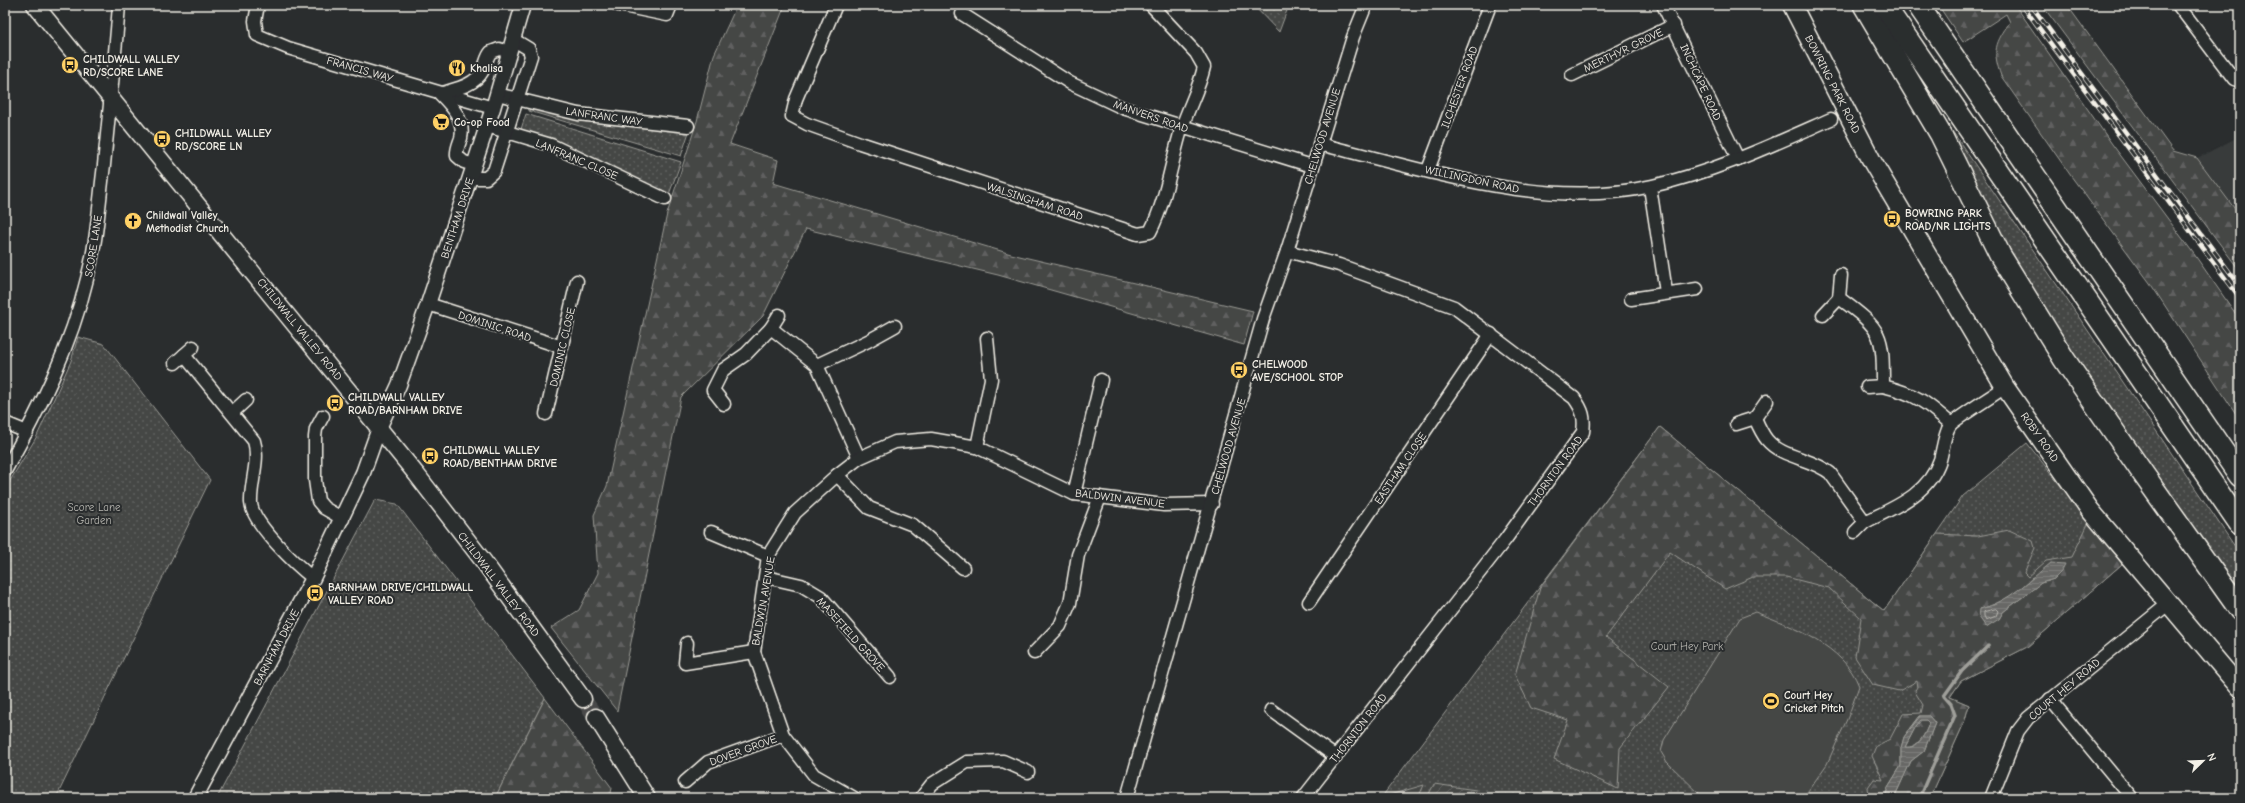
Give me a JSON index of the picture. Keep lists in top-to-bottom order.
{
  "streets": {
    "main road": ["BOWRING PARK ROAD", "CHILDWALL VALLEY ROAD", "ROBY ROAD"],
    "street": [
      "MERTHYR GROVE",
      "FRANCIS WAY",
      "INCHCAPE ROAD",
      "ILCHESTER ROAD",
      "LANFRANC WAY",
      "MANVERS ROAD",
      "CHELWOOD AVENUE",
      "LANFRANC CLOSE",
      "WILLINGDON ROAD",
      "WALSINGHAM ROAD",
      "BENTHAM DRIVE",
      "SCORE LANE",
      "DOMINIC ROAD",
      "DOMINIC CLOSE",
      "EASTHAM CLOSE",
      "THORNTON ROAD",
      "BALDWIN AVENUE",
      "MASEFIELD GROVE",
      "BARNHAM DRIVE",
      "COURT HEY ROAD",
      "DOVER GROVE"
    ]
  },
  "crossings": [
    ["MERTHYR GROVE", "INCHCAPE ROAD"],
    ["FRANCIS WAY", "BENTHAM DRIVE"],
    ["INCHCAPE ROAD", "WILLINGDON ROAD"],
    ["BOWRING PARK ROAD", "ROBY ROAD"],
    ["ILCHESTER ROAD", "WILLINGDON ROAD"],
    ["LANFRANC WAY", "BENTHAM DRIVE"],
    ["MANVERS ROAD", "CHELWOOD AVENUE"],
    ["MANVERS ROAD", "WALSINGHAM ROAD"],
    ["CHELWOOD AVENUE", "WILLINGDON ROAD"],
    ["CHELWOOD AVENUE", "THORNTON ROAD"],
    ["CHELWOOD AVENUE", "BALDWIN AVENUE"],
    ["LANFRANC CLOSE", "BENTHAM DRIVE"],
    ["BENTHAM DRIVE", "DOMINIC ROAD"],
    ["BENTHAM DRIVE", "CHILDWALL VALLEY ROAD"],
    ["BENTHAM DRIVE", "BARNHAM DRIVE"],
    ["SCORE LANE", "CHILDWALL VALLEY ROAD"],
    ["DOMINIC ROAD", "DOMINIC CLOSE"],
    ["CHILDWALL VALLEY ROAD", "BARNHAM DRIVE"],
    ["ROBY ROAD", "COURT HEY ROAD"],
    ["EASTHAM CLOSE", "THORNTON ROAD"],
    ["BALDWIN AVENUE", "MASEFIELD GROVE"],
    ["BALDWIN AVENUE", "DOVER GROVE"]
  ],
  "parks": ["Score Lane Garden", "Court Hey Park"],
  "places": {
    "bus stop": [
      "CHILDWALL VALLEY RD/SCORE LANE",
      "CHILDWALL VALLEY RD/SCORE LN",
      "BOWRING PARK ROAD/NR LIGHTS",
      "CHELWOOD AVE/SCHOOL STOP",
      "CHILDWALL VALLEY ROAD/BARNHAM DRIVE",
      "CHILDWALL VALLEY ROAD/BENTHAM DRIVE",
      "BARNHAM DRIVE/CHILDWALL VALLEY ROAD"
    ],
    "restaurant": ["Khalisa"],
    "supermarket": ["Co-op Food"],
    "church": ["Childwall Valley Methodist Church"],
    "sports": ["Court Hey Cricket Pitch"]
  },
  "north": "top right"
}
